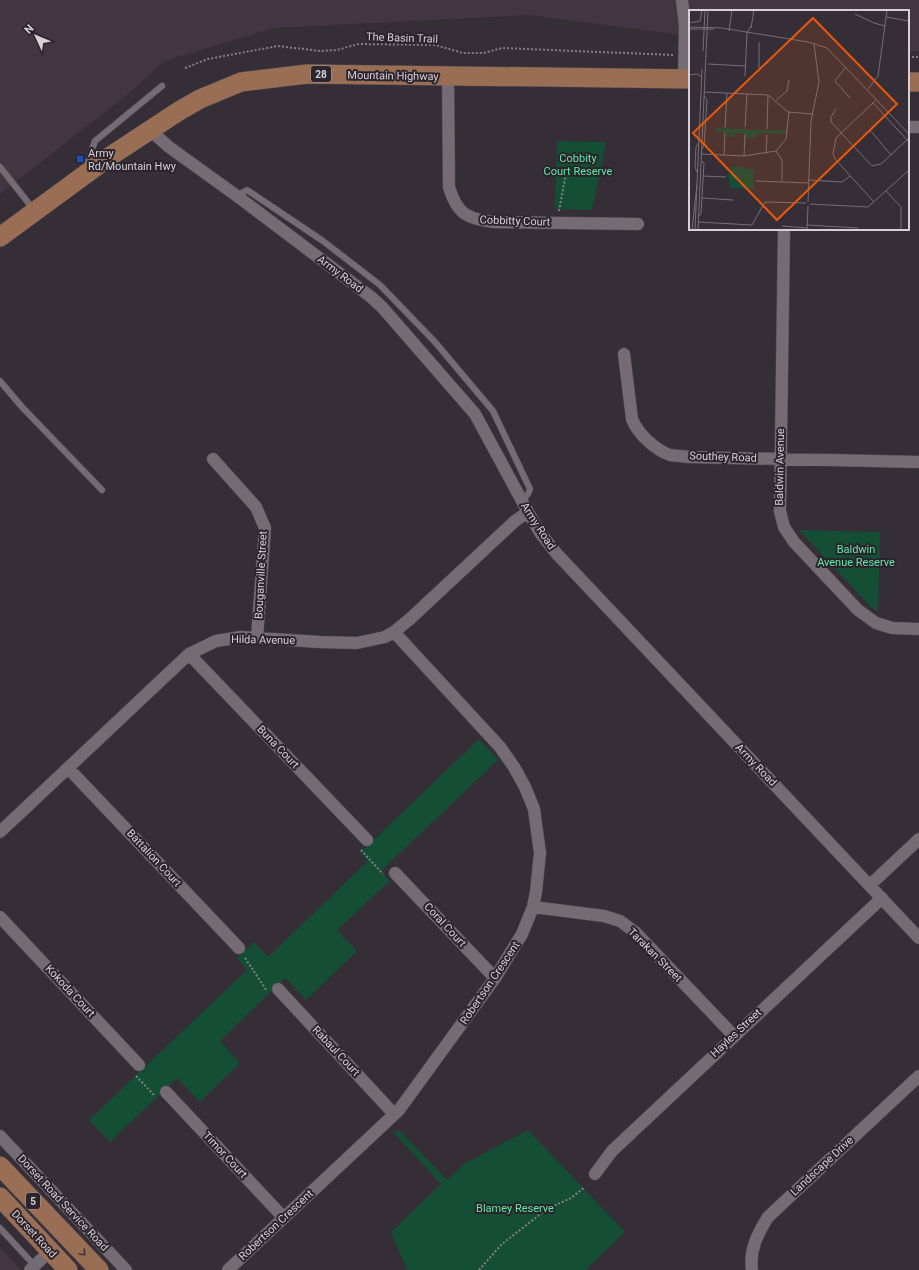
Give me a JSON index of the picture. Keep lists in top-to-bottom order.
{
  "streets": {
    "main road": [
      "28",
      "Mountain Highway",
      "5",
      "Dorset Road"
    ],
    "street": [
      "Cobbitty Court",
      "Army Road",
      "Southey Road",
      "Baldwin Avenue",
      "Bouganville Street",
      "Hilda Avenue",
      "Buna Court",
      "Battalion Court",
      "Coral Court",
      "Tarakan Street",
      "Robertson Crescent",
      "Kokoda Court",
      "Hayles Street",
      "Rabaul Court",
      "Timor Court",
      "Landscape Drive",
      "Dorset Road Service Road"
    ],
    "path": ["The Basin Trail"]
  },
  "crossings": [
    ["Mountain Highway", "Cobbitty Court"],
    ["Mountain Highway", "Army Road"],
    ["Army Road", "Hilda Avenue"],
    ["Army Road", "Hayles Street"],
    ["Southey Road", "Baldwin Avenue"],
    ["Bouganville Street", "Hilda Avenue"],
    ["Hilda Avenue", "Buna Court"],
    ["Hilda Avenue", "Battalion Court"],
    ["Hilda Avenue", "Robertson Crescent"],
    ["Coral Court", "Robertson Crescent"],
    ["Tarakan Street", "Robertson Crescent"],
    ["Tarakan Street", "Hayles Street"],
    ["Robertson Crescent", "Rabaul Court"],
    ["Robertson Crescent", "Timor Court"]
  ],
  "parks": ["Cobbity Court Reserve", "Baldwin Avenue Reserve", "Blamey Reserve"],
  "places": {
    "transit": ["Army Rd/Mountain Hwy"]
  },
  "north": "top left"
}
